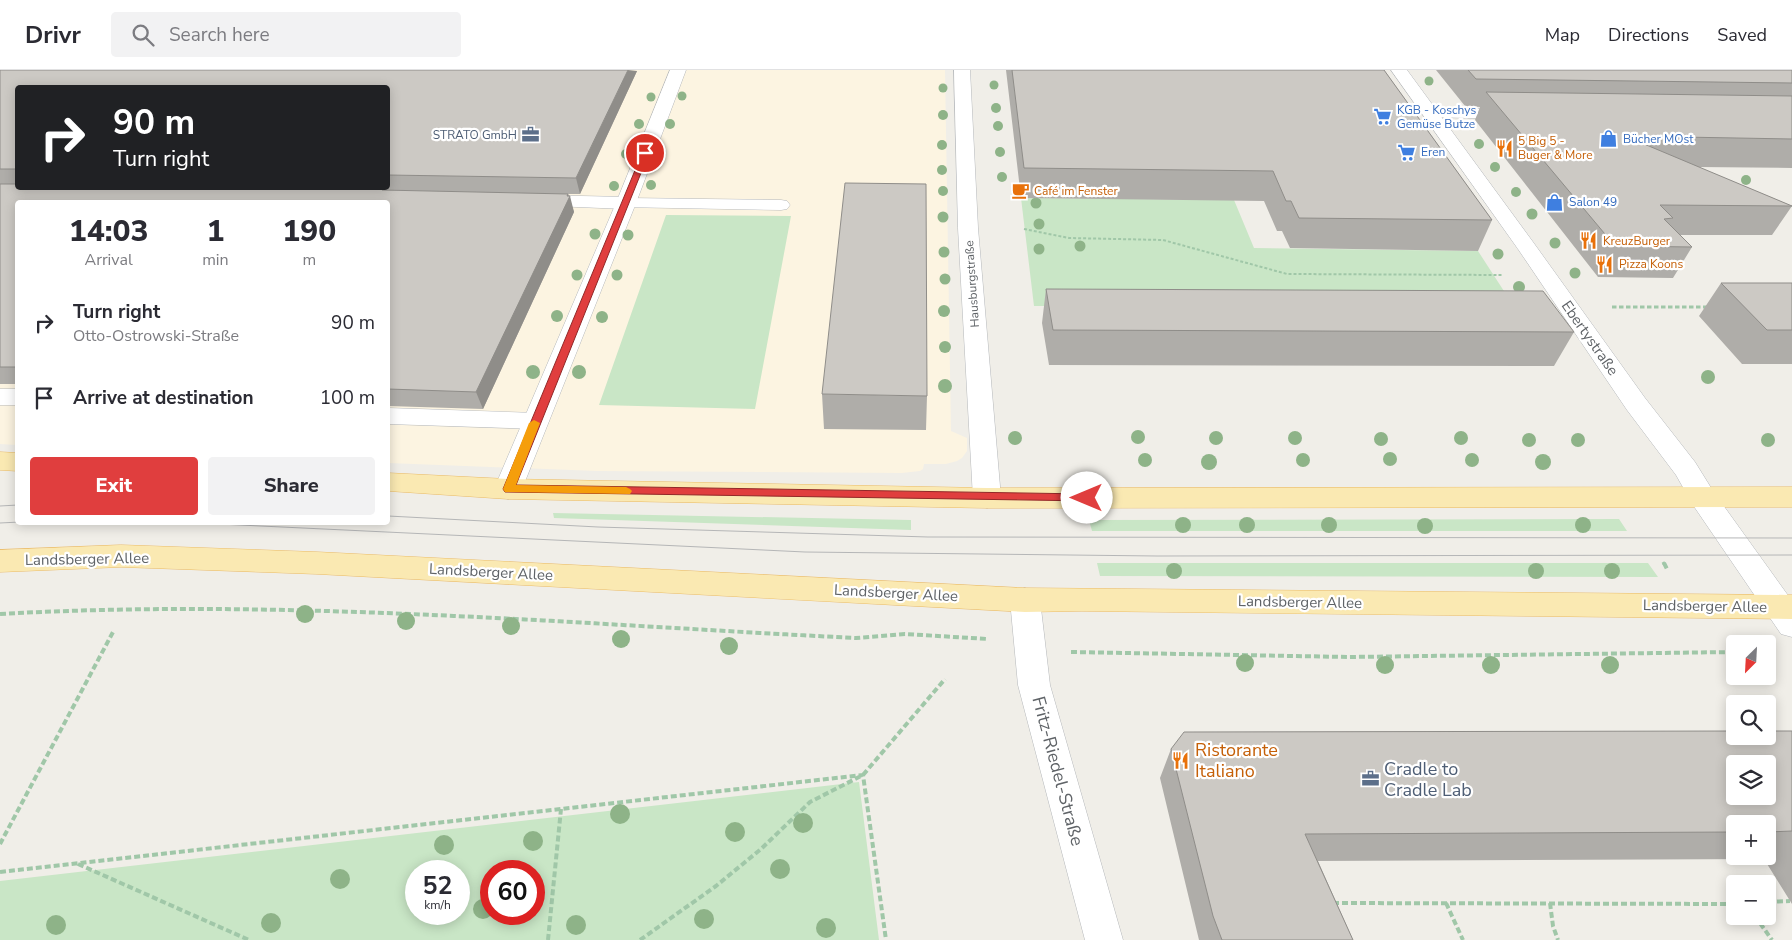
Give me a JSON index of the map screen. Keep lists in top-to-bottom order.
{
  "streets": {
    "main road": ["Landsberger Allee"],
    "street": ["Hausburgstraße", "Ebertystraße", "Fritz-Riedel-Straße"]
  },
  "crossings": [
    ["Ebertystraße", "Landsberger Allee"],
    ["Landsberger Allee", "Fritz-Riedel-Straße"]
  ],
  "places": {
    "supermarket": ["KGB - Koschys Gemüse Butze", "Eren"],
    "office": ["STRATO GmbH", "Cradle to Cradle Lab"],
    "shop": ["Bücher MOst", "Salon 49"],
    "restaurant": [
      "5 Big 5 - Buger & More",
      "KreuzBurger",
      "Pizza Koons",
      "Ristorante Italiano"
    ],
    "cafe": ["Café im Fenster"]
  },
  "north": "bottom left",
  "page": {
    "header": "Drivr",
    "search": "Search here",
    "nav": ["Map", "Directions", "Saved"],
    "turn": ["90 m", "Turn right"],
    "eta": [
      "14:03",
      "Arrival",
      "1",
      "min",
      "190",
      "m"
    ],
    "list": [
      {
        "name": "Turn right",
        "note": "Otto-Ostrowski-Straße",
        "value": "90 m"
      },
      {
        "name": "Arrive at destination",
        "value": "100 m"
      }
    ],
    "buttons": ["Exit", "Share"],
    "map_buttons": ["+", "−"],
    "speed": "52 km/h",
    "limit": "60"
  }
}
